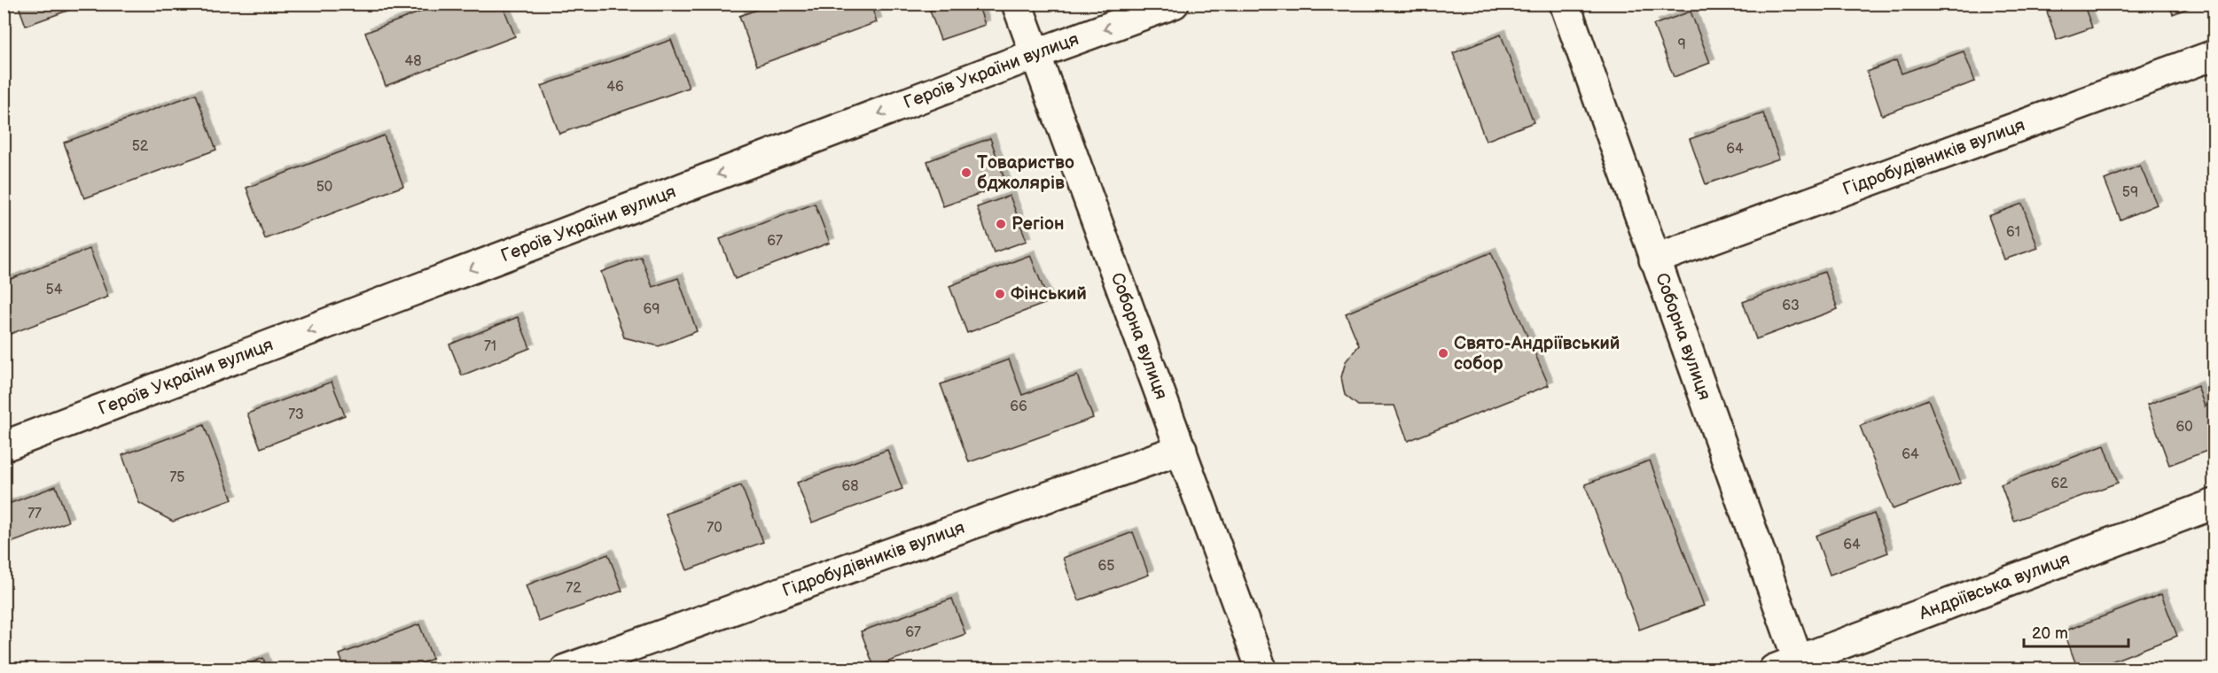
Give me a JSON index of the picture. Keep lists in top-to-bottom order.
{
  "streets": {
    "street": [
      "Героїв України вулиця",
      "Гідробудівників вулиця",
      "Соборна вулиця",
      "Андріївська вулиця"
    ]
  },
  "crossings": [
    ["Героїв України вулиця", "Соборна вулиця"],
    ["Гідробудівників вулиця", "Соборна вулиця"],
    ["Соборна вулиця", "Андріївська вулиця"]
  ],
  "one_way": ["Героїв України вулиця"],
  "places": [
    "Товариство бджолярів",
    "Регіон",
    "Фінський",
    "Свято-Андріївський собор"
  ],
  "house_numbers": [
    "9",
    "48",
    "46",
    "52",
    "64",
    "50",
    "59",
    "61",
    "67",
    "54",
    "63",
    "69",
    "71",
    "66",
    "73",
    "60",
    "64",
    "75",
    "62",
    "68",
    "77",
    "70",
    "64",
    "65",
    "72",
    "67"
  ],
  "scale_bar": "20 m"
}
